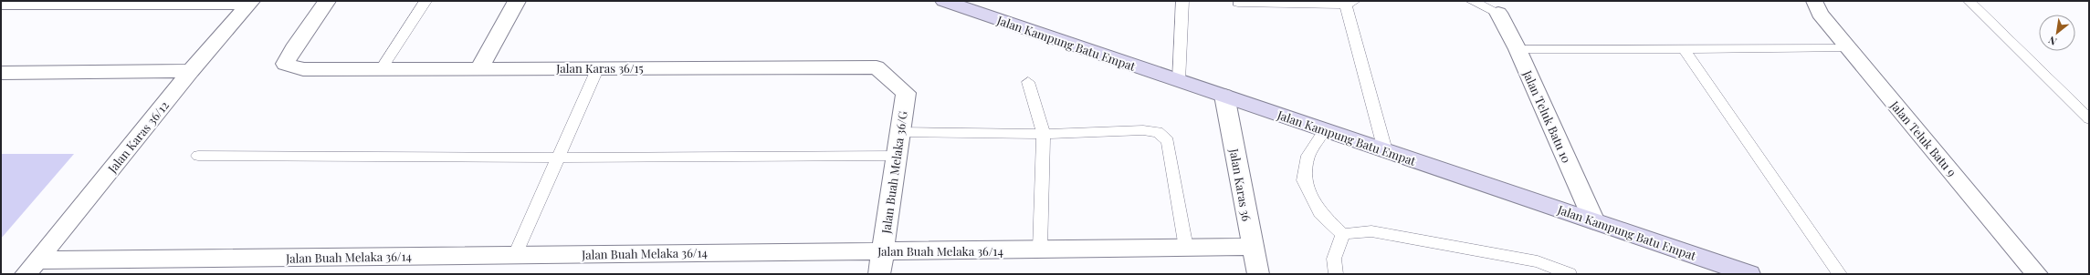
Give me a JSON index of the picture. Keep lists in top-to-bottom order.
{
  "streets": {
    "main road": ["Jalan Kampung Batu Empat"],
    "street": [
      "Jalan Karas 36/15",
      "Jalan Teluk Batu 10",
      "Jalan Karas 36/12",
      "Jalan Teluk Batu 9",
      "Jalan Buah Melaka 36/G",
      "Jalan Karas 36",
      "Jalan Buah Melaka 36/14"
    ]
  },
  "crossings": [
    ["Jalan Kampung Batu Empat", "Jalan Teluk Batu 10"],
    ["Jalan Kampung Batu Empat", "Jalan Karas 36"],
    ["Jalan Karas 36/15", "Jalan Buah Melaka 36/G"],
    ["Jalan Karas 36/12", "Jalan Buah Melaka 36/14"],
    ["Jalan Buah Melaka 36/G", "Jalan Buah Melaka 36/14"],
    ["Jalan Karas 36", "Jalan Buah Melaka 36/14"]
  ],
  "north": "bottom left"
}
